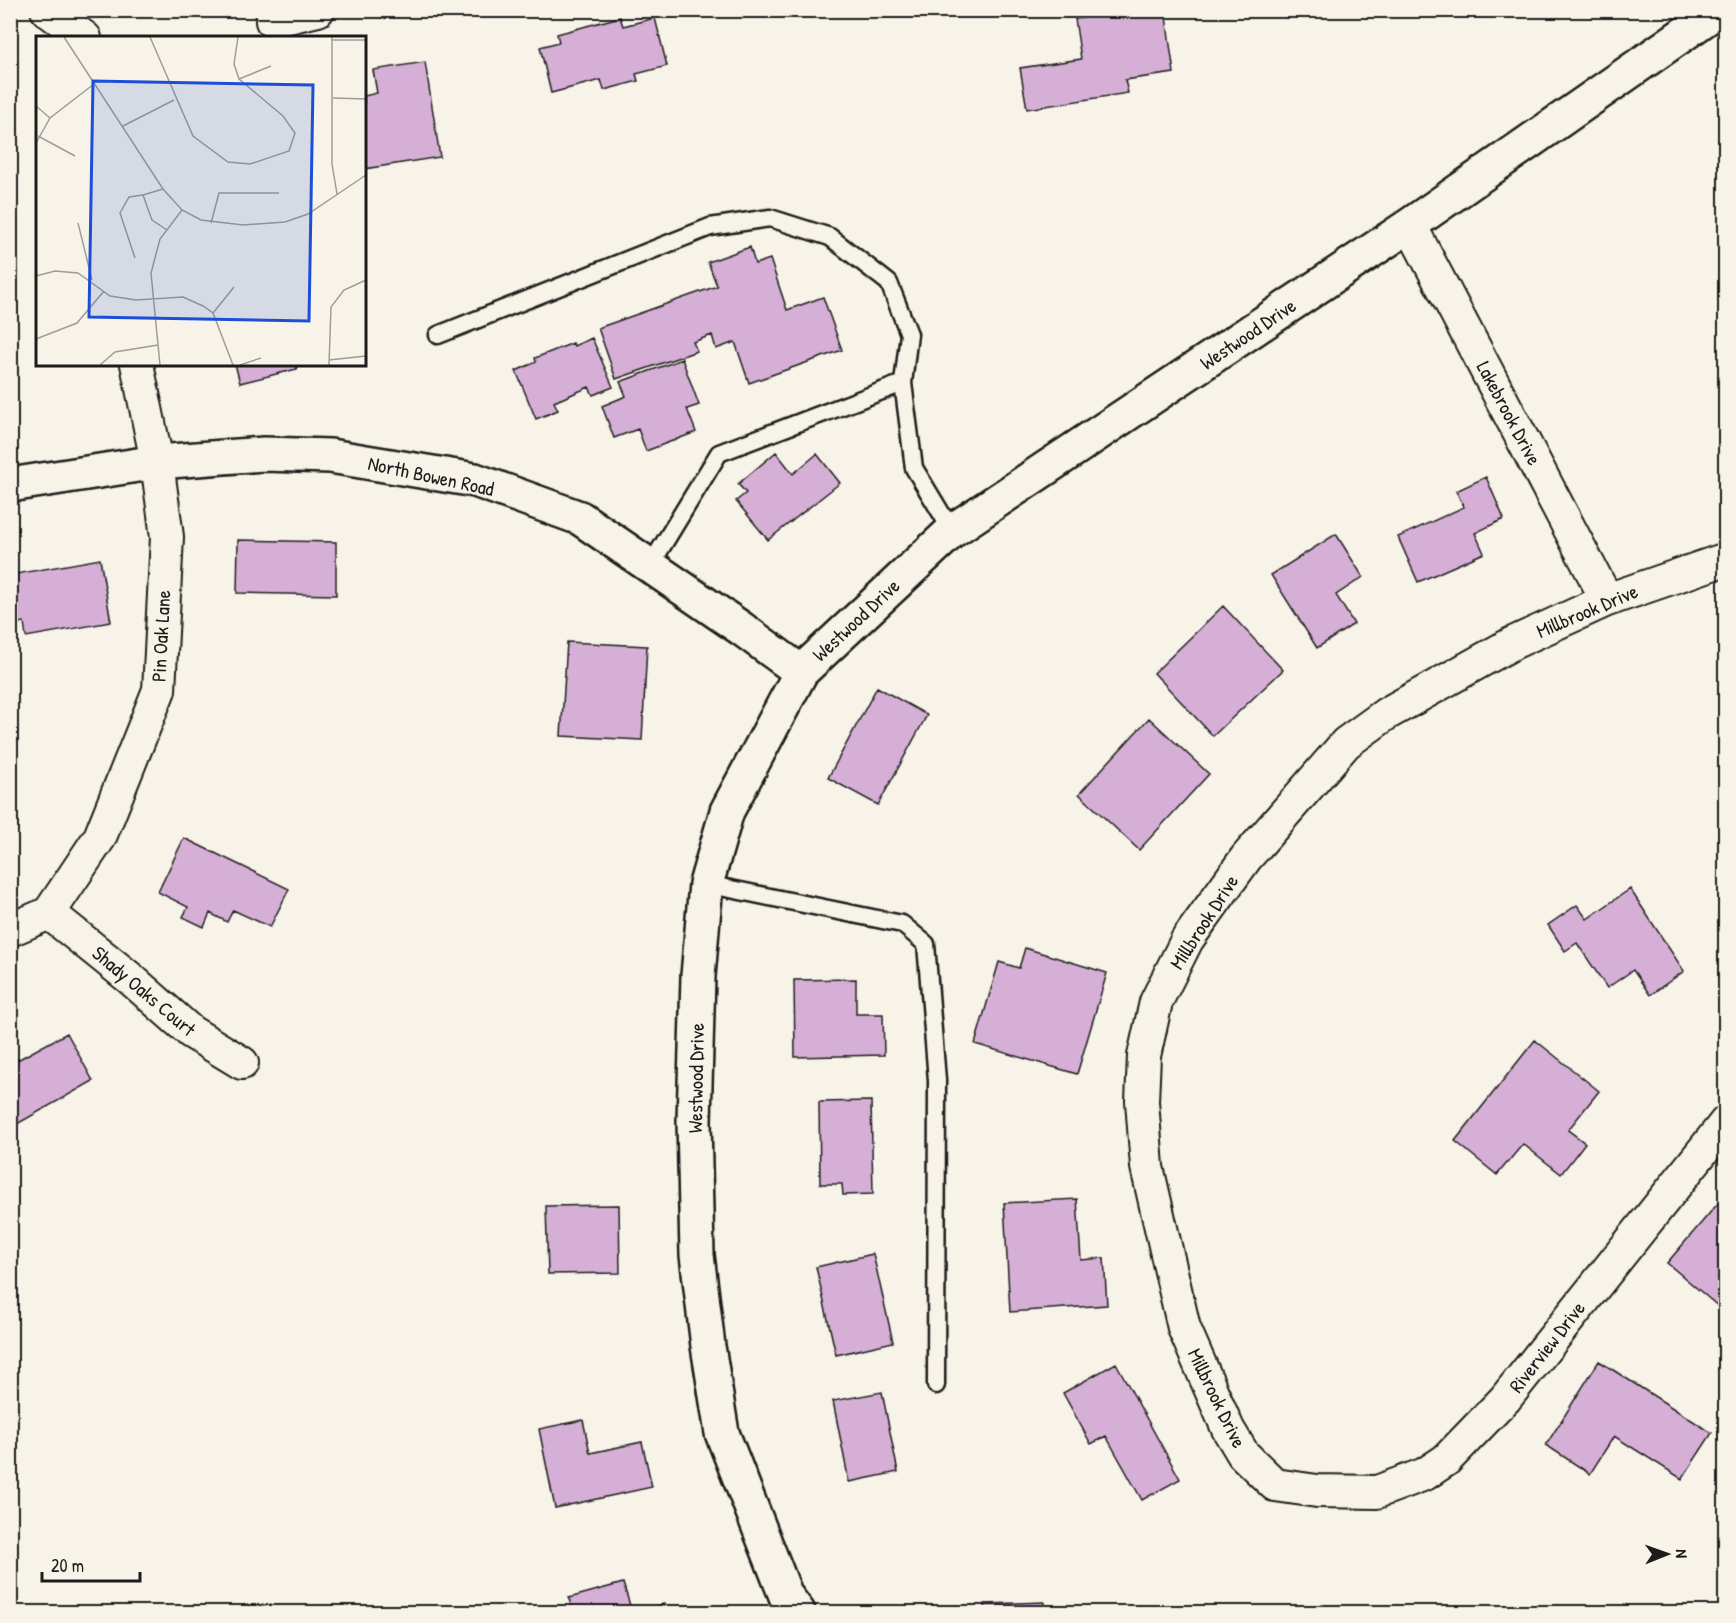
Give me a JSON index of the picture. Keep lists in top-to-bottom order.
{
  "streets": {
    "street": [
      "Westwood Drive",
      "Lakebrook Drive",
      "North Bowen Road",
      "Millbrook Drive",
      "Pin Oak Lane",
      "Shady Oaks Court",
      "Riverview Drive"
    ]
  },
  "crossings": [
    ["Westwood Drive", "Lakebrook Drive"],
    ["Westwood Drive", "North Bowen Road"],
    ["Lakebrook Drive", "Millbrook Drive"],
    ["North Bowen Road", "Pin Oak Lane"],
    ["Millbrook Drive", "Riverview Drive"],
    ["Pin Oak Lane", "Shady Oaks Court"]
  ],
  "scale_bar": "20 m",
  "north": "right"
}
